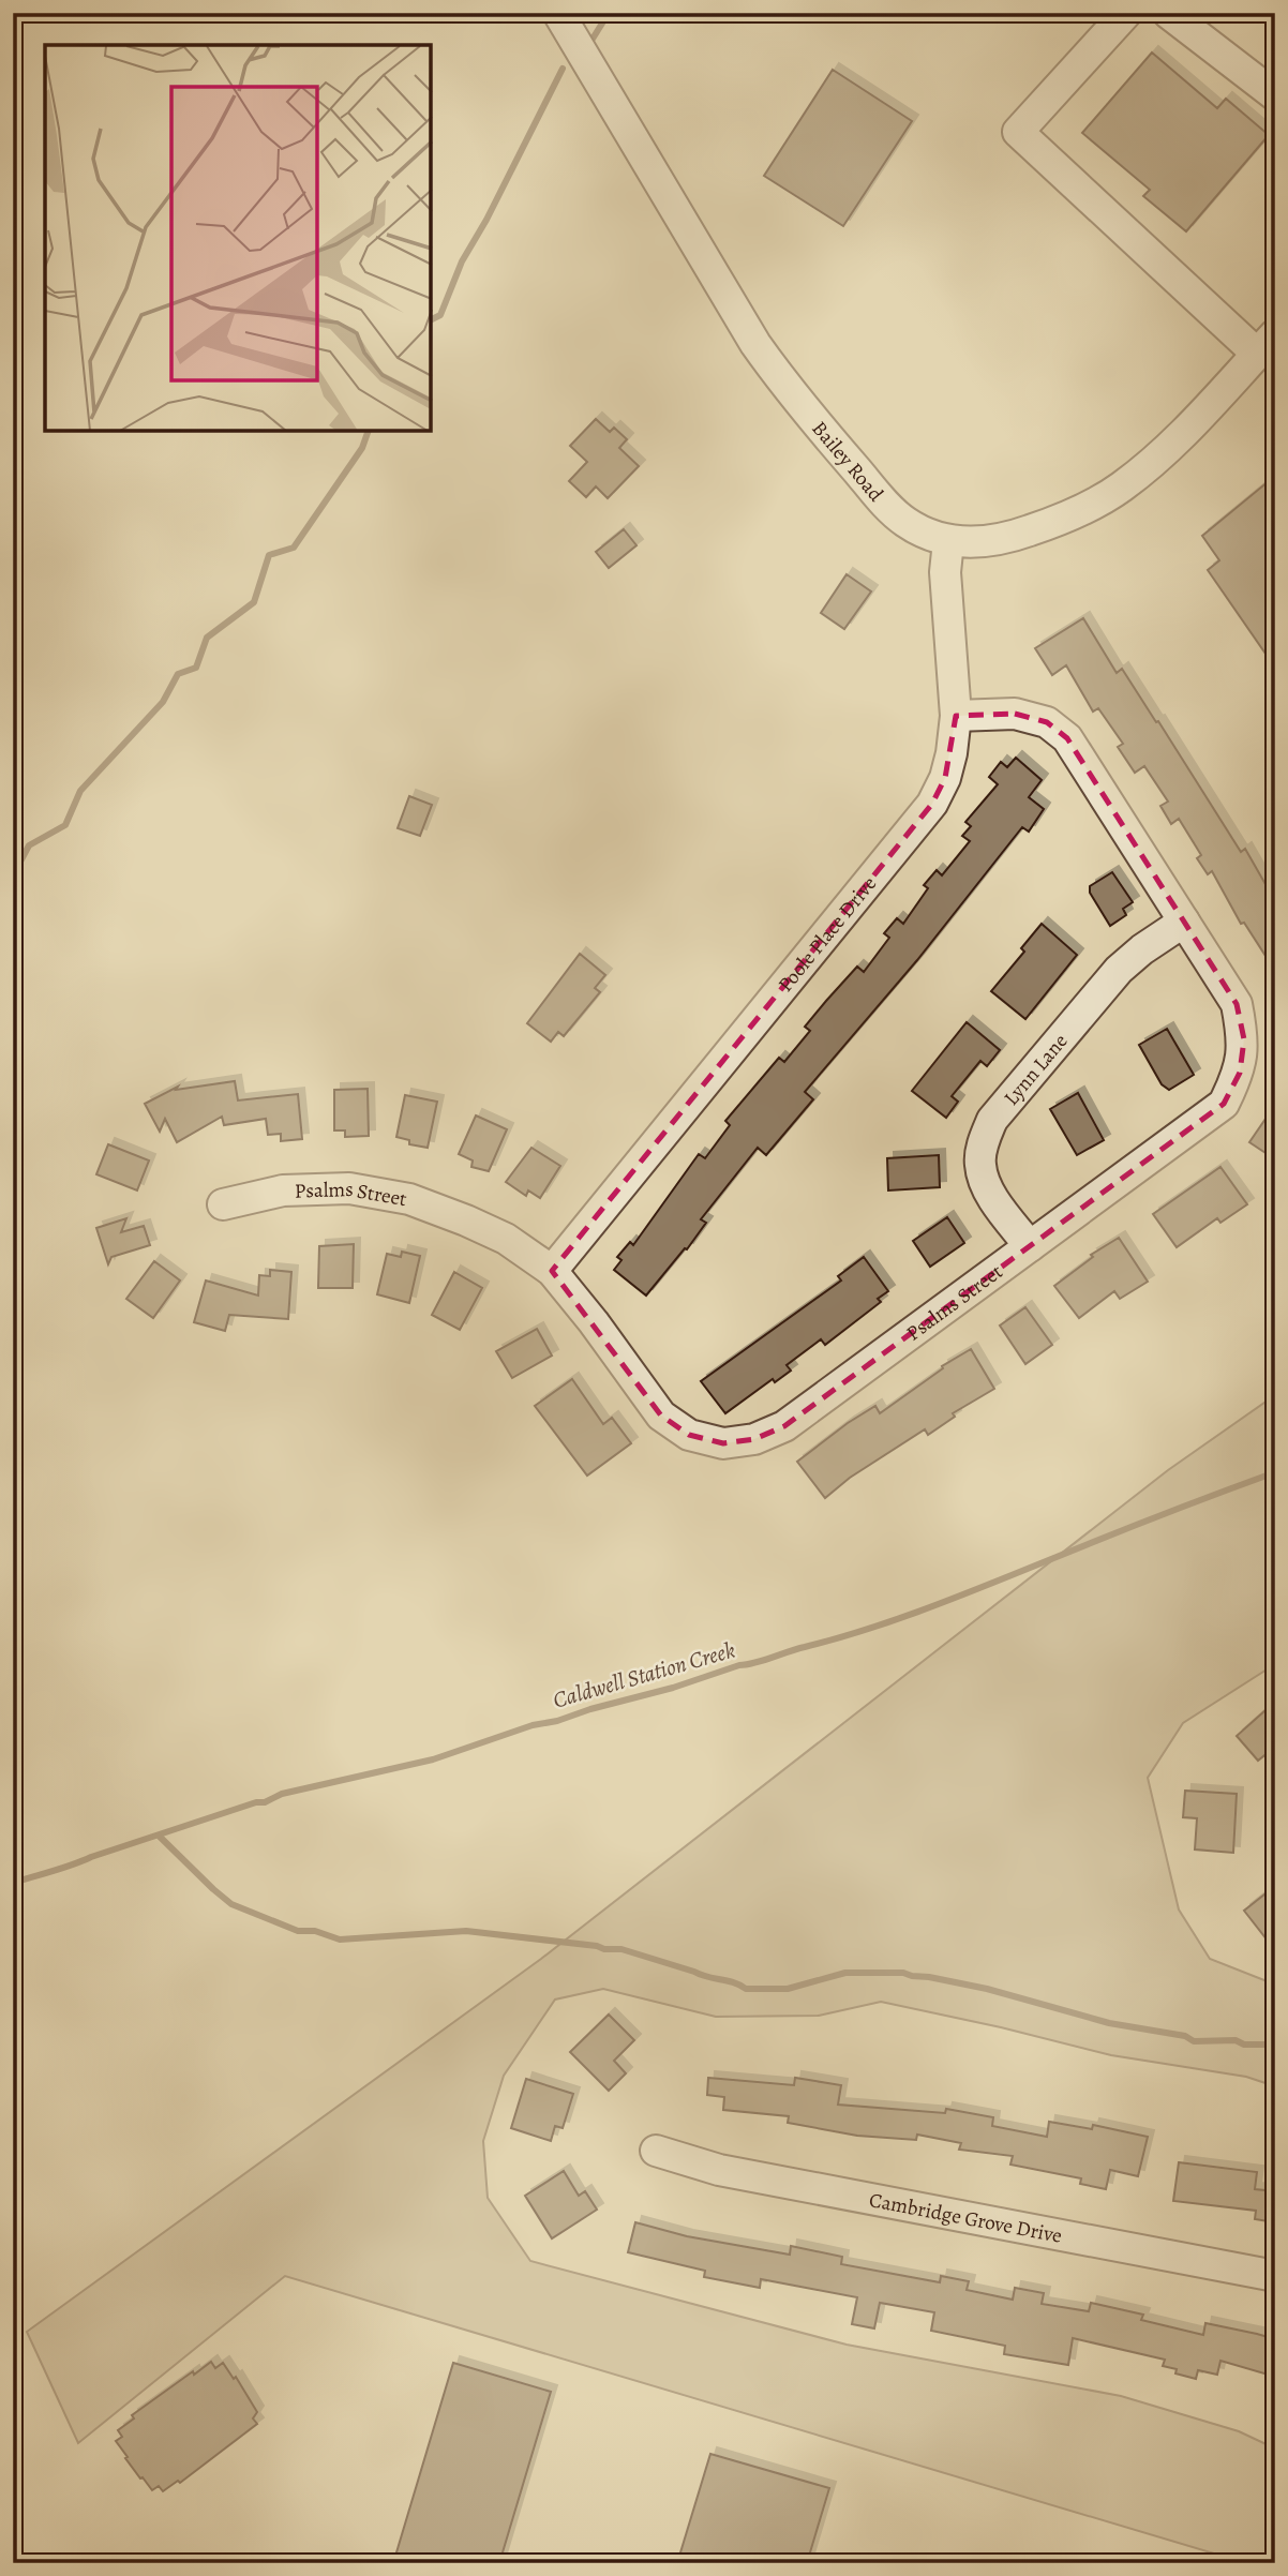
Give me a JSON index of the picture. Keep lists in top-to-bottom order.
{
  "streets": {
    "street": [
      "Bailey Road",
      "Poole Place Drive",
      "Lynn Lane",
      "Psalms Street",
      "Cambridge Grove Drive"
    ]
  },
  "crossings": [
    ["Bailey Road", "Poole Place Drive"],
    ["Poole Place Drive", "Psalms Street"],
    ["Lynn Lane", "Psalms Street"]
  ],
  "water": ["Caldwell Station Creek"]
}
